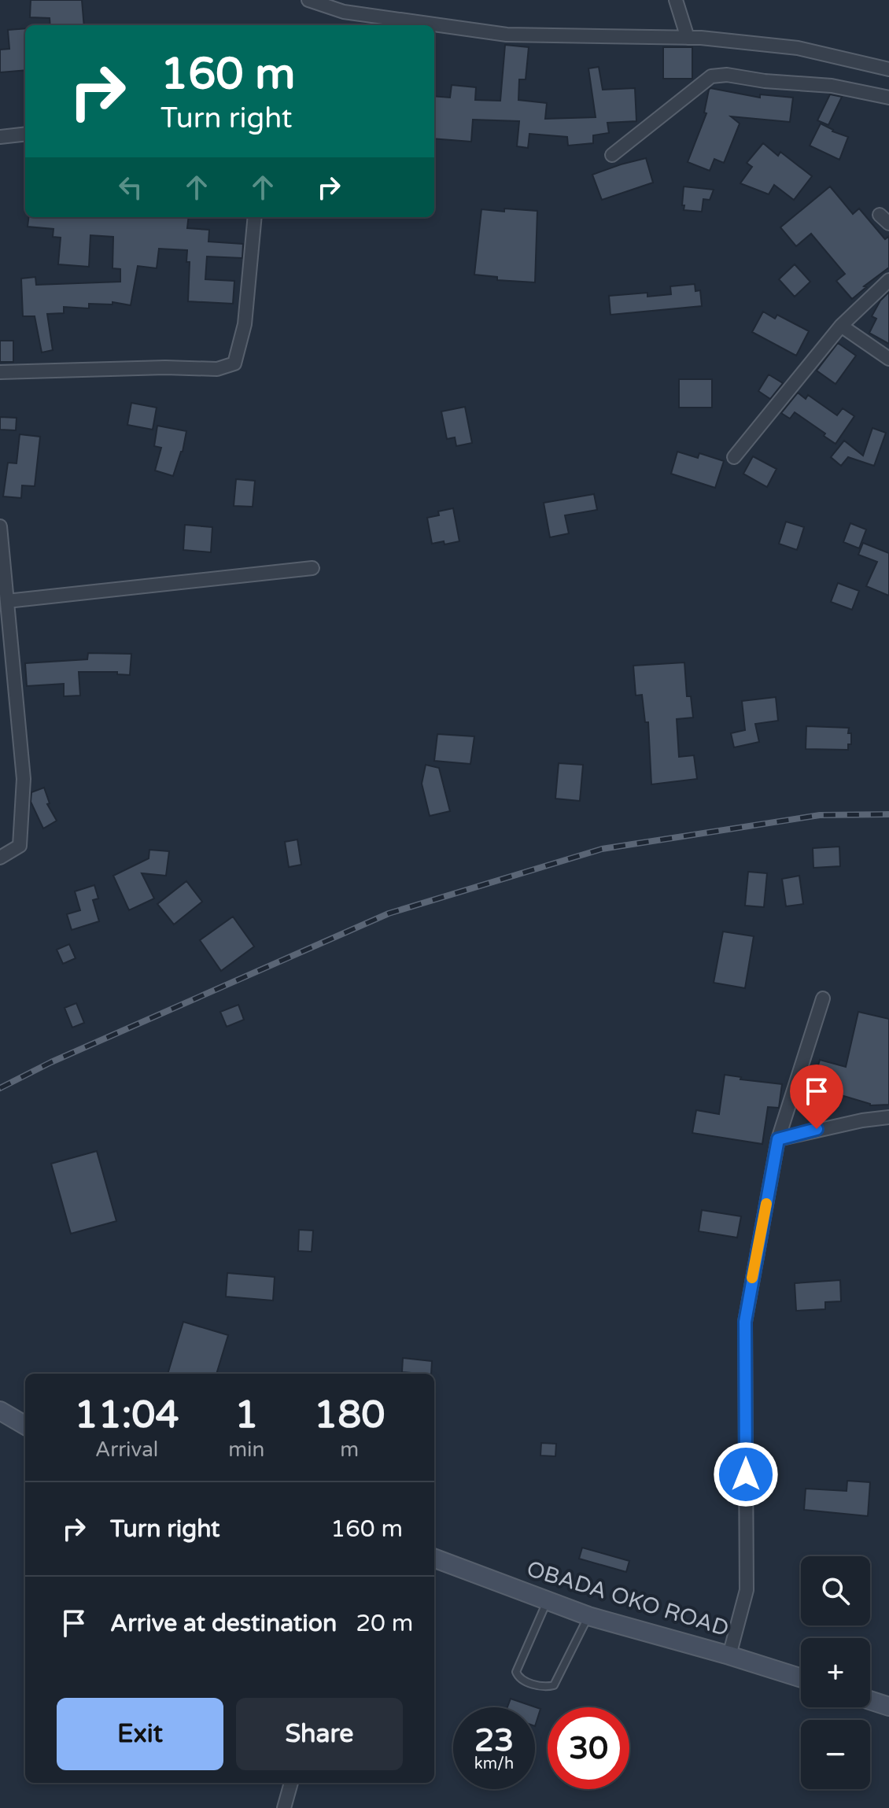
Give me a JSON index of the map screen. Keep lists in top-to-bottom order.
{
  "streets": {
    "main road": ["OBADA OKO ROAD"]
  },
  "page": {
    "turn": ["160 m", "Turn right"],
    "eta": [
      "11:04",
      "Arrival",
      "1",
      "min",
      "180",
      "m"
    ],
    "list": [
      {
        "name": "Turn right",
        "value": "160 m"
      },
      {
        "name": "Arrive at destination",
        "value": "20 m"
      }
    ],
    "map_buttons": ["+", "−"],
    "buttons": ["Exit", "Share"],
    "speed": "23 km/h",
    "limit": "30"
  }
}
